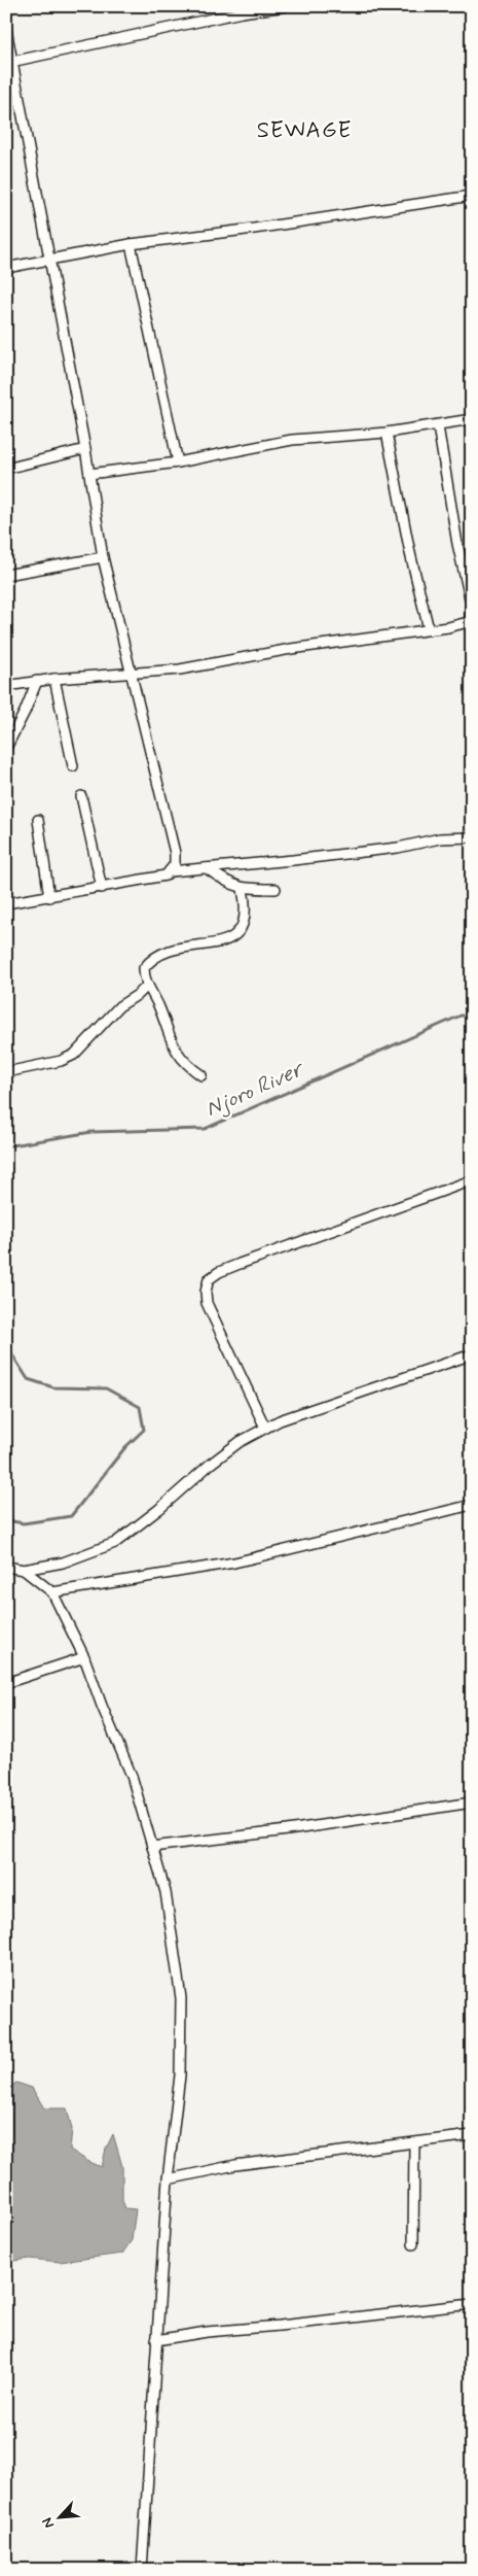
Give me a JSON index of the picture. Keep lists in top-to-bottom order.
{
  "districts": ["SEWAGE"],
  "water": ["Njoro River"],
  "north": "bottom left"
}
